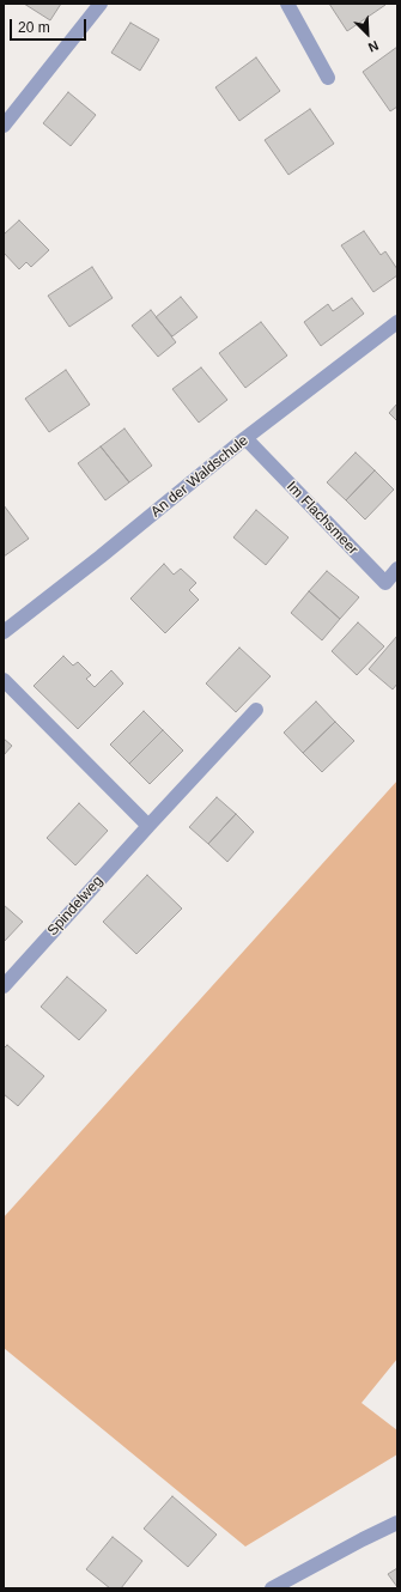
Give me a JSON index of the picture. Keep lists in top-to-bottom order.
{
  "streets": {
    "street": ["An der Waldschule", "Im Flachsmeer", "Spindelweg"]
  },
  "crossings": [
    ["An der Waldschule", "Im Flachsmeer"]
  ],
  "scale_bar": "20 m",
  "north": "bottom right"
}
